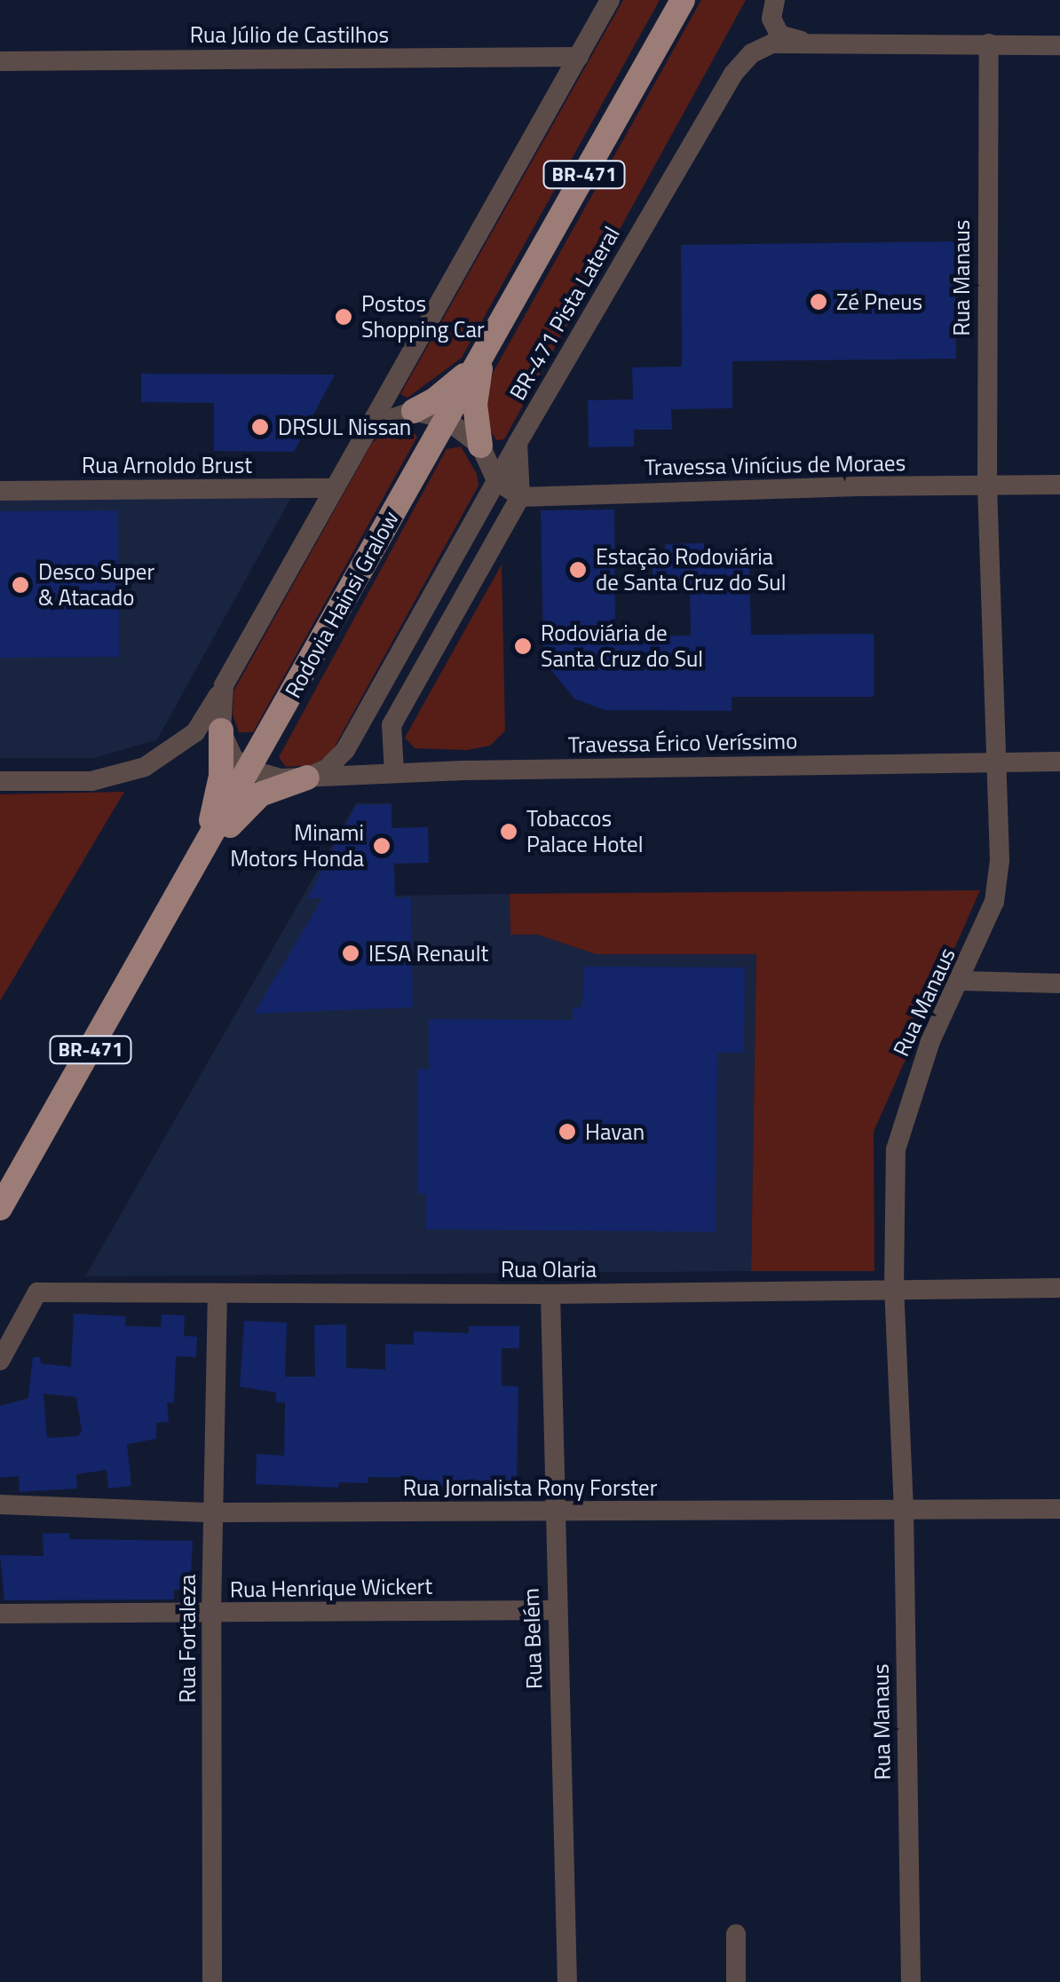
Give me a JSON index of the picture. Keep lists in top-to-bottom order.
{
  "streets": {
    "main road": ["BR-471", "Rodovia Hainsi Gralow"],
    "street": [
      "Rua Júlio de Castilhos",
      "Rua Manaus",
      "BR-471 Pista Lateral",
      "Rua Arnoldo Brust",
      "Travessa Vinícius de Moraes",
      "Travessa Érico Veríssimo",
      "Rua Olaria",
      "Rua Jornalista Rony Forster",
      "Rua Henrique Wickert",
      "Rua Fortaleza",
      "Rua Belém"
    ]
  },
  "crossings": [
    ["Rua Manaus", "Travessa Vinícius de Moraes"],
    ["Rua Manaus", "Travessa Érico Veríssimo"],
    ["Rua Manaus", "Rua Olaria"],
    ["Rua Manaus", "Rua Jornalista Rony Forster"],
    ["BR-471 Pista Lateral", "Travessa Érico Veríssimo"],
    ["Rodovia Hainsi Gralow", "Travessa Érico Veríssimo"],
    ["Rua Olaria", "Rua Fortaleza"],
    ["Rua Olaria", "Rua Belém"],
    ["Rua Jornalista Rony Forster", "Rua Fortaleza"],
    ["Rua Jornalista Rony Forster", "Rua Belém"],
    ["Rua Henrique Wickert", "Rua Fortaleza"],
    ["Rua Henrique Wickert", "Rua Belém"]
  ],
  "places": [
    "Zé Pneus",
    "Postos Shopping Car",
    "DRSUL Nissan",
    "Estação Rodoviária de Santa Cruz do Sul",
    "Desco Super & Atacado",
    "Rodoviária de Santa Cruz do Sul",
    "Tobaccos Palace Hotel",
    "Minami Motors Honda",
    "IESA Renault",
    "Havan"
  ]
}
